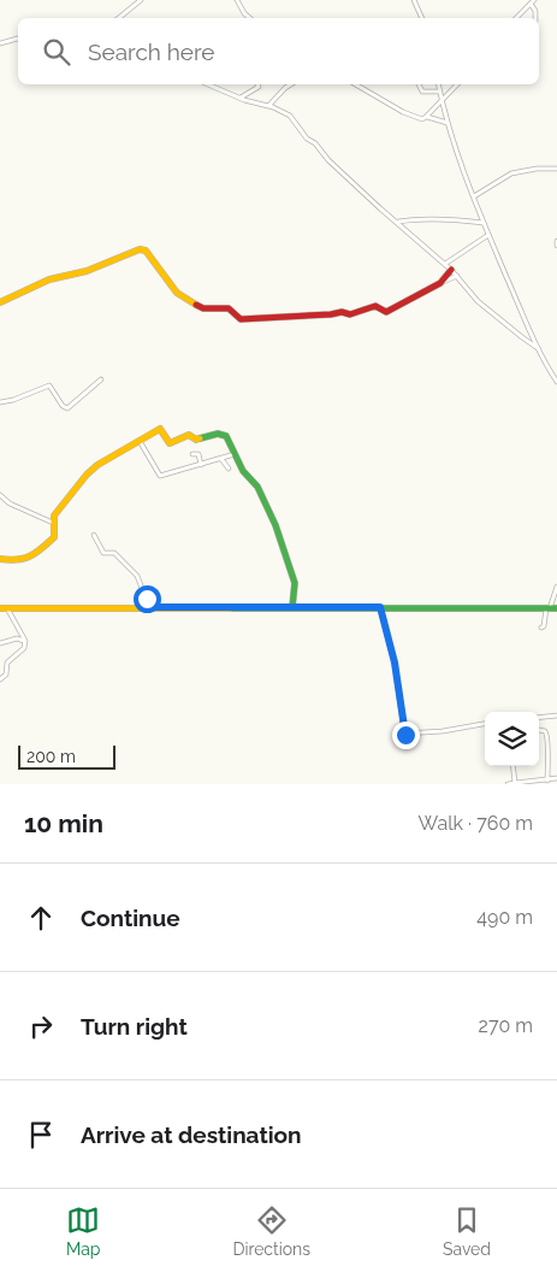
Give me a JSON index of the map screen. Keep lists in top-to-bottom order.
{
  "scale_bar": "200 m",
  "page": {
    "search": "Search here",
    "scale": "200 m",
    "heading": ["10 min", "Walk · 760 m"],
    "list": [
      ["Continue", "490 m"],
      ["Turn right", "270 m"],
      "Arrive at destination"
    ],
    "nav": ["Map", "Directions", "Saved"]
  }
}
